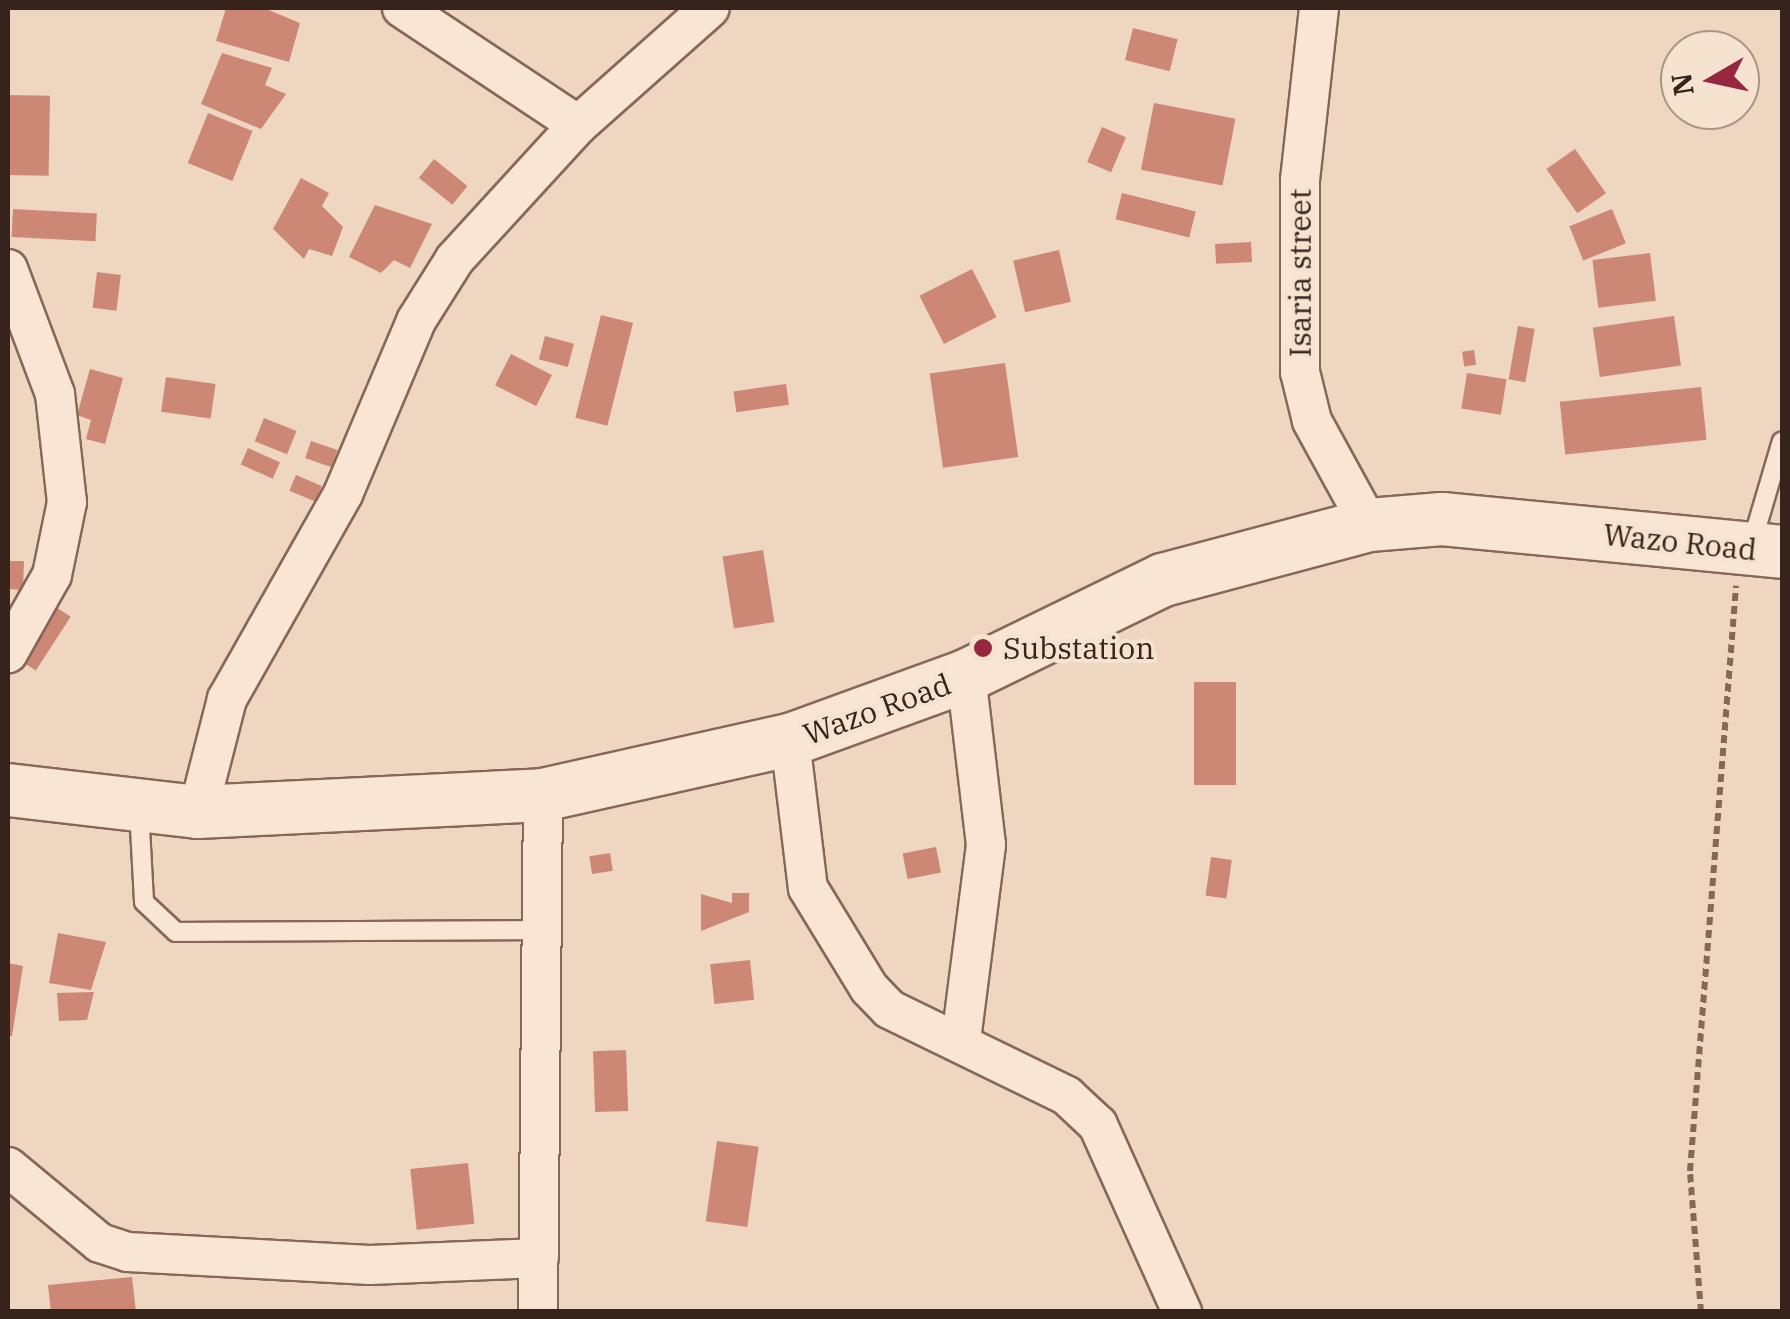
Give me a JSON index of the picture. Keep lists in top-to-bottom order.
{
  "streets": {
    "main road": ["Wazo Road"],
    "street": ["Isaria street"]
  },
  "crossings": [
    ["Isaria street", "Wazo Road"]
  ],
  "places": ["Substation"],
  "north": "left"
}
